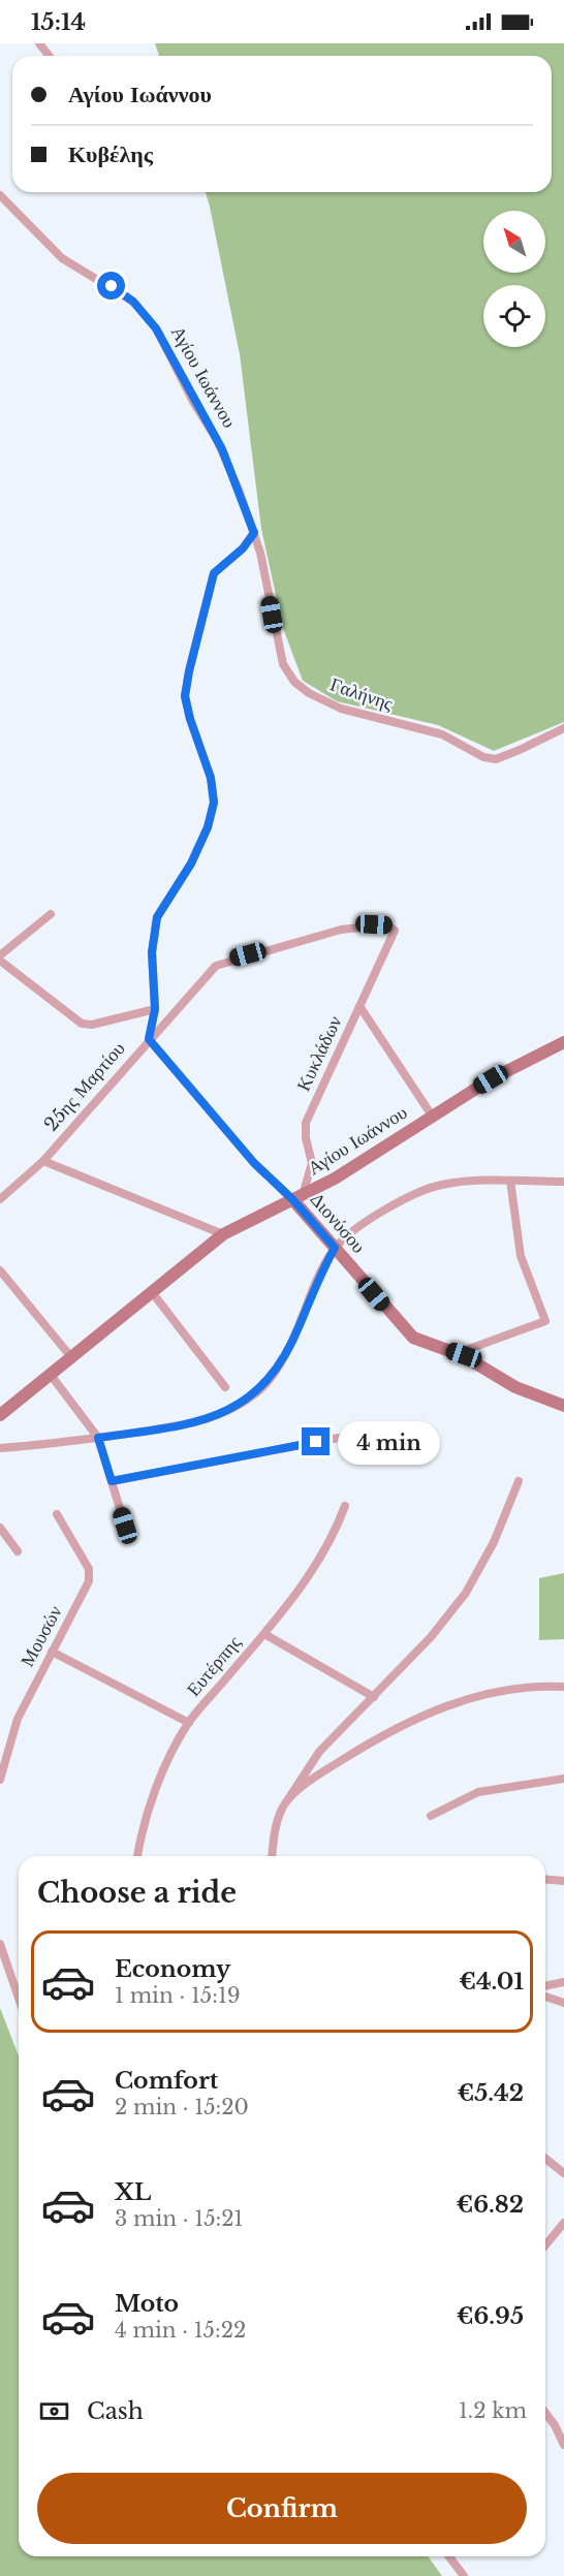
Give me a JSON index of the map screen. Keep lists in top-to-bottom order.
{
  "streets": {
    "street": [
      "Αγίου Ιωάννου",
      "Γαλήνης",
      "Κυκλάδων",
      "25ης Μαρτίου",
      "Διονύσου",
      "Μουσών",
      "Ευτέρπης"
    ]
  },
  "crossings": [
    ["Αγίου Ιωάννου", "Γαλήνης"],
    ["Αγίου Ιωάννου", "Κυκλάδων"],
    ["Αγίου Ιωάννου", "Διονύσου"],
    ["Κυκλάδων", "25ης Μαρτίου"],
    ["Κυκλάδων", "Διονύσου"],
    ["25ης Μαρτίου", "Διονύσου"]
  ],
  "north": "top left",
  "page": {
    "status": "15:14",
    "banner": ["Αγίου Ιωάννου", "Κυβέλης"],
    "bubble": "4 min",
    "heading": "Choose a ride",
    "list": [
      {
        "name": "Economy",
        "note": "1 min · 15:19",
        "value": "€4.01"
      },
      {
        "name": "Comfort",
        "note": "2 min · 15:20",
        "value": "€5.42"
      },
      {
        "name": "XL",
        "note": "3 min · 15:21",
        "value": "€6.82"
      },
      {
        "name": "Moto",
        "note": "4 min · 15:22",
        "value": "€6.95"
      }
    ],
    "pay": ["Cash", "1.2 km"],
    "buttons": "Confirm"
  }
}
